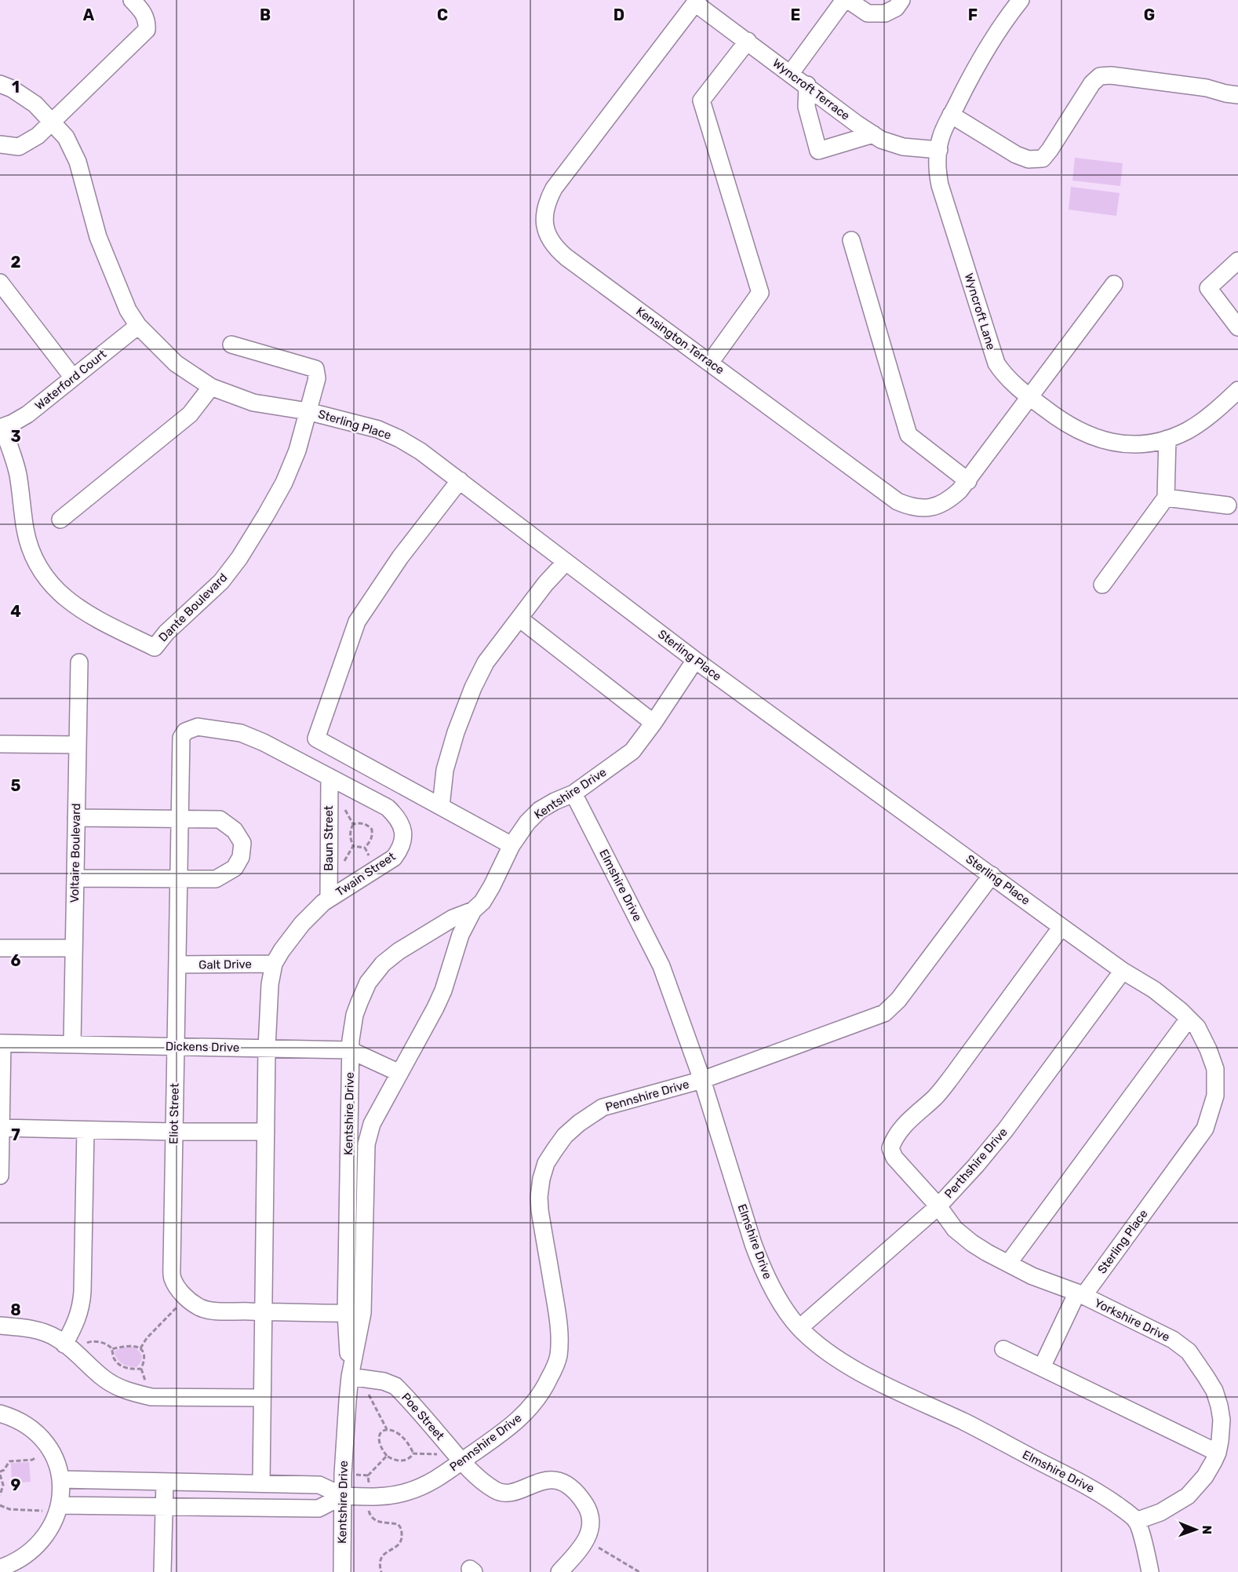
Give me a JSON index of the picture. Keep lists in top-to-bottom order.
{
  "streets": {
    "street": [
      "Wyncroft Terrace",
      "Wyncroft Lane",
      "Kensington Terrace",
      "Waterford Court",
      "Sterling Place",
      "Dante Boulevard",
      "Kentshire Drive",
      "Baun Street",
      "Voltaire Boulevard",
      "Twain Street",
      "Elmshire Drive",
      "Galt Drive",
      "Dickens Drive",
      "Pennshire Drive",
      "Eliot Street",
      "Perthshire Drive",
      "Yorkshire Drive",
      "Poe Street"
    ]
  },
  "crossings": [
    ["Wyncroft Terrace", "Wyncroft Lane"],
    ["Wyncroft Terrace", "Kensington Terrace"],
    ["Wyncroft Lane", "Kensington Terrace"],
    ["Waterford Court", "Sterling Place"],
    ["Waterford Court", "Dante Boulevard"],
    ["Sterling Place", "Dante Boulevard"],
    ["Sterling Place", "Kentshire Drive"],
    ["Sterling Place", "Pennshire Drive"],
    ["Sterling Place", "Perthshire Drive"],
    ["Sterling Place", "Yorkshire Drive"],
    ["Kentshire Drive", "Elmshire Drive"],
    ["Kentshire Drive", "Dickens Drive"],
    ["Kentshire Drive", "Pennshire Drive"],
    ["Kentshire Drive", "Eliot Street"],
    ["Kentshire Drive", "Poe Street"],
    ["Baun Street", "Twain Street"],
    ["Voltaire Boulevard", "Dickens Drive"],
    ["Twain Street", "Galt Drive"],
    ["Twain Street", "Dickens Drive"],
    ["Twain Street", "Pennshire Drive"],
    ["Twain Street", "Eliot Street"],
    ["Elmshire Drive", "Pennshire Drive"],
    ["Elmshire Drive", "Perthshire Drive"],
    ["Elmshire Drive", "Yorkshire Drive"],
    ["Galt Drive", "Eliot Street"],
    ["Dickens Drive", "Eliot Street"],
    ["Pennshire Drive", "Poe Street"],
    ["Perthshire Drive", "Yorkshire Drive"]
  ],
  "north": "right",
  "grid": {
    "columns": [
      "A",
      "B",
      "C",
      "D",
      "E",
      "F",
      "G"
    ],
    "rows": [
      "1",
      "2",
      "3",
      "4",
      "5",
      "6",
      "7",
      "8",
      "9"
    ]
  }
}
